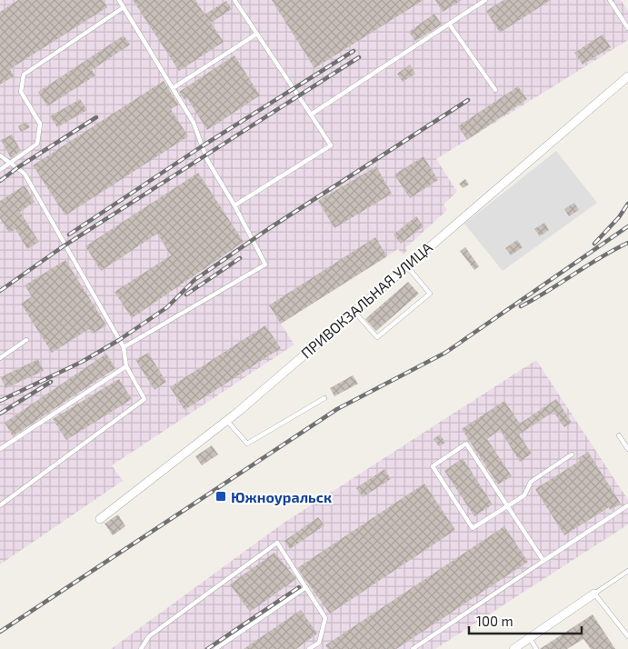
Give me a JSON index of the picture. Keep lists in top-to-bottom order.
{
  "streets": {
    "street": ["ПРИВОКЗАЛЬНАЯ УЛИЦА"]
  },
  "places": {
    "transit": ["Южноуральск"]
  },
  "scale_bar": "100 m"
}
